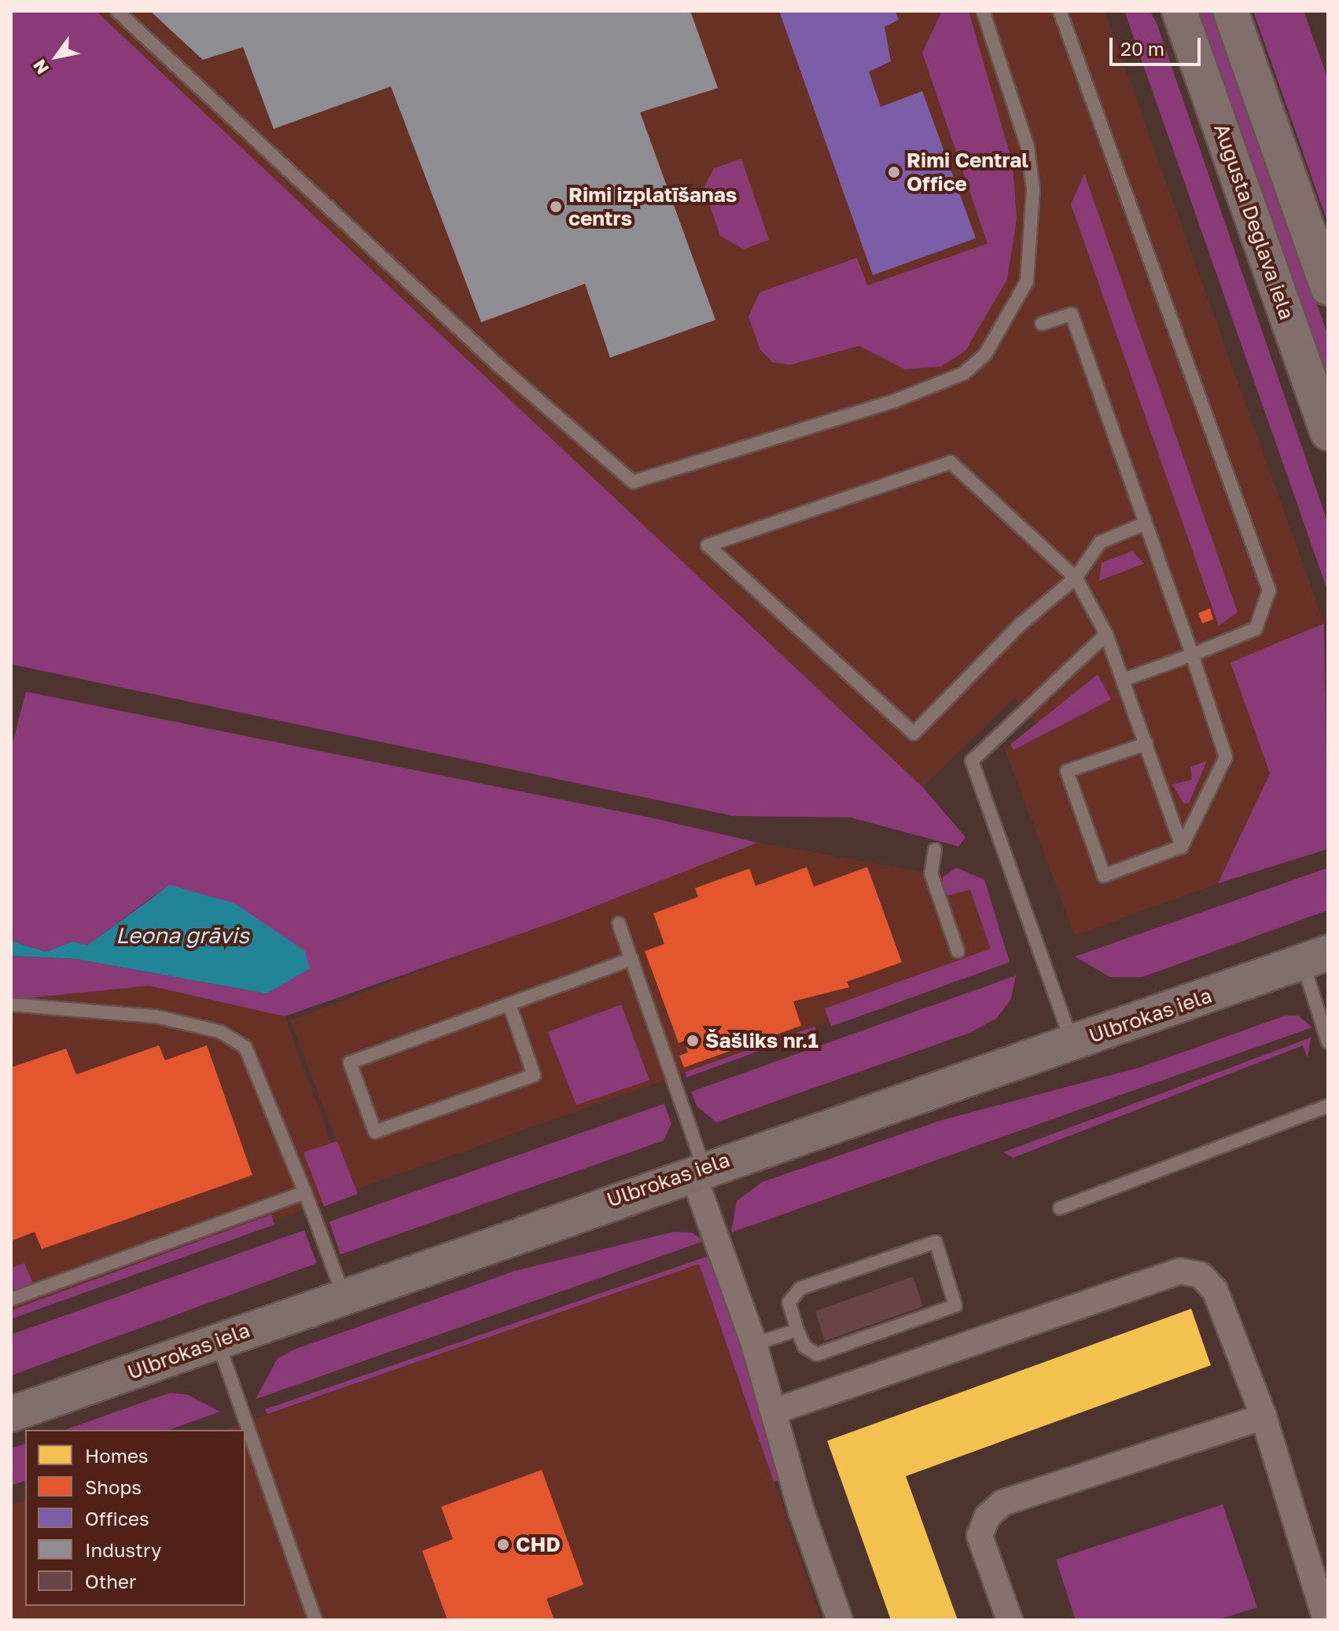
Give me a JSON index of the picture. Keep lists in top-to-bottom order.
{
  "streets": {
    "main road": ["Augusta Deglava iela", "Ulbrokas iela"]
  },
  "water": ["Leona grāvis"],
  "places": [
    "Rimi Central Office",
    "Rimi izplatīšanas centrs",
    "Šašliks nr.1",
    "CHD"
  ],
  "legend": [
    "Homes",
    "Shops",
    "Offices",
    "Industry",
    "Other"
  ],
  "scale_bar": "20 m",
  "north": "bottom left"
}
